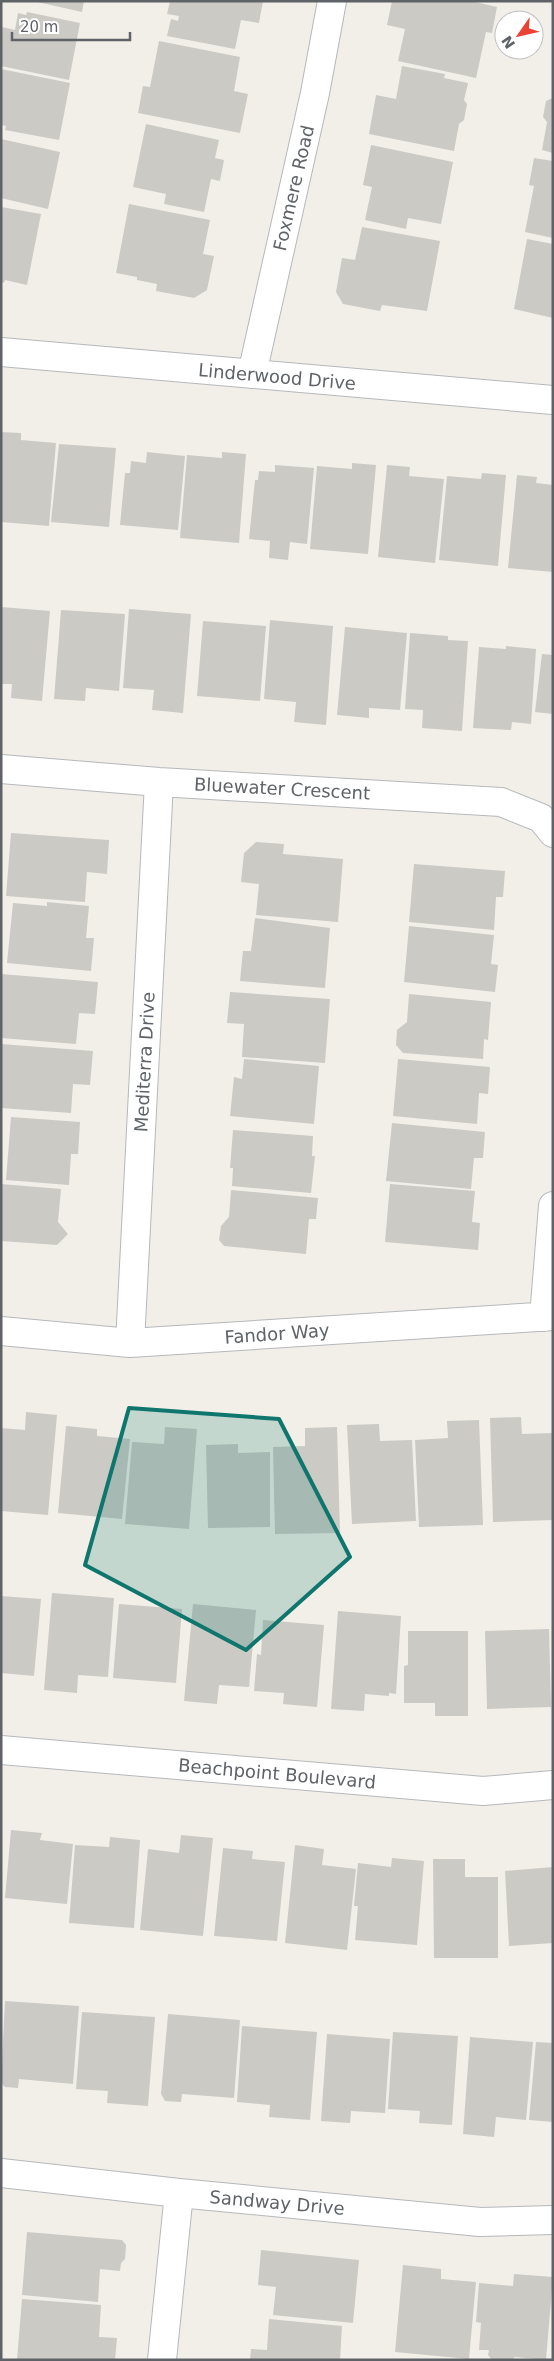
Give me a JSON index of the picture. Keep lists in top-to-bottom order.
{
  "streets": {
    "street": [
      "Foxmere Road",
      "Linderwood Drive",
      "Bluewater Crescent",
      "Mediterra Drive",
      "Fandor Way",
      "Beachpoint Boulevard",
      "Sandway Drive"
    ]
  },
  "crossings": [
    ["Foxmere Road", "Linderwood Drive"],
    ["Bluewater Crescent", "Mediterra Drive"],
    ["Mediterra Drive", "Fandor Way"]
  ],
  "scale_bar": "20 m",
  "north": "bottom left"
}
